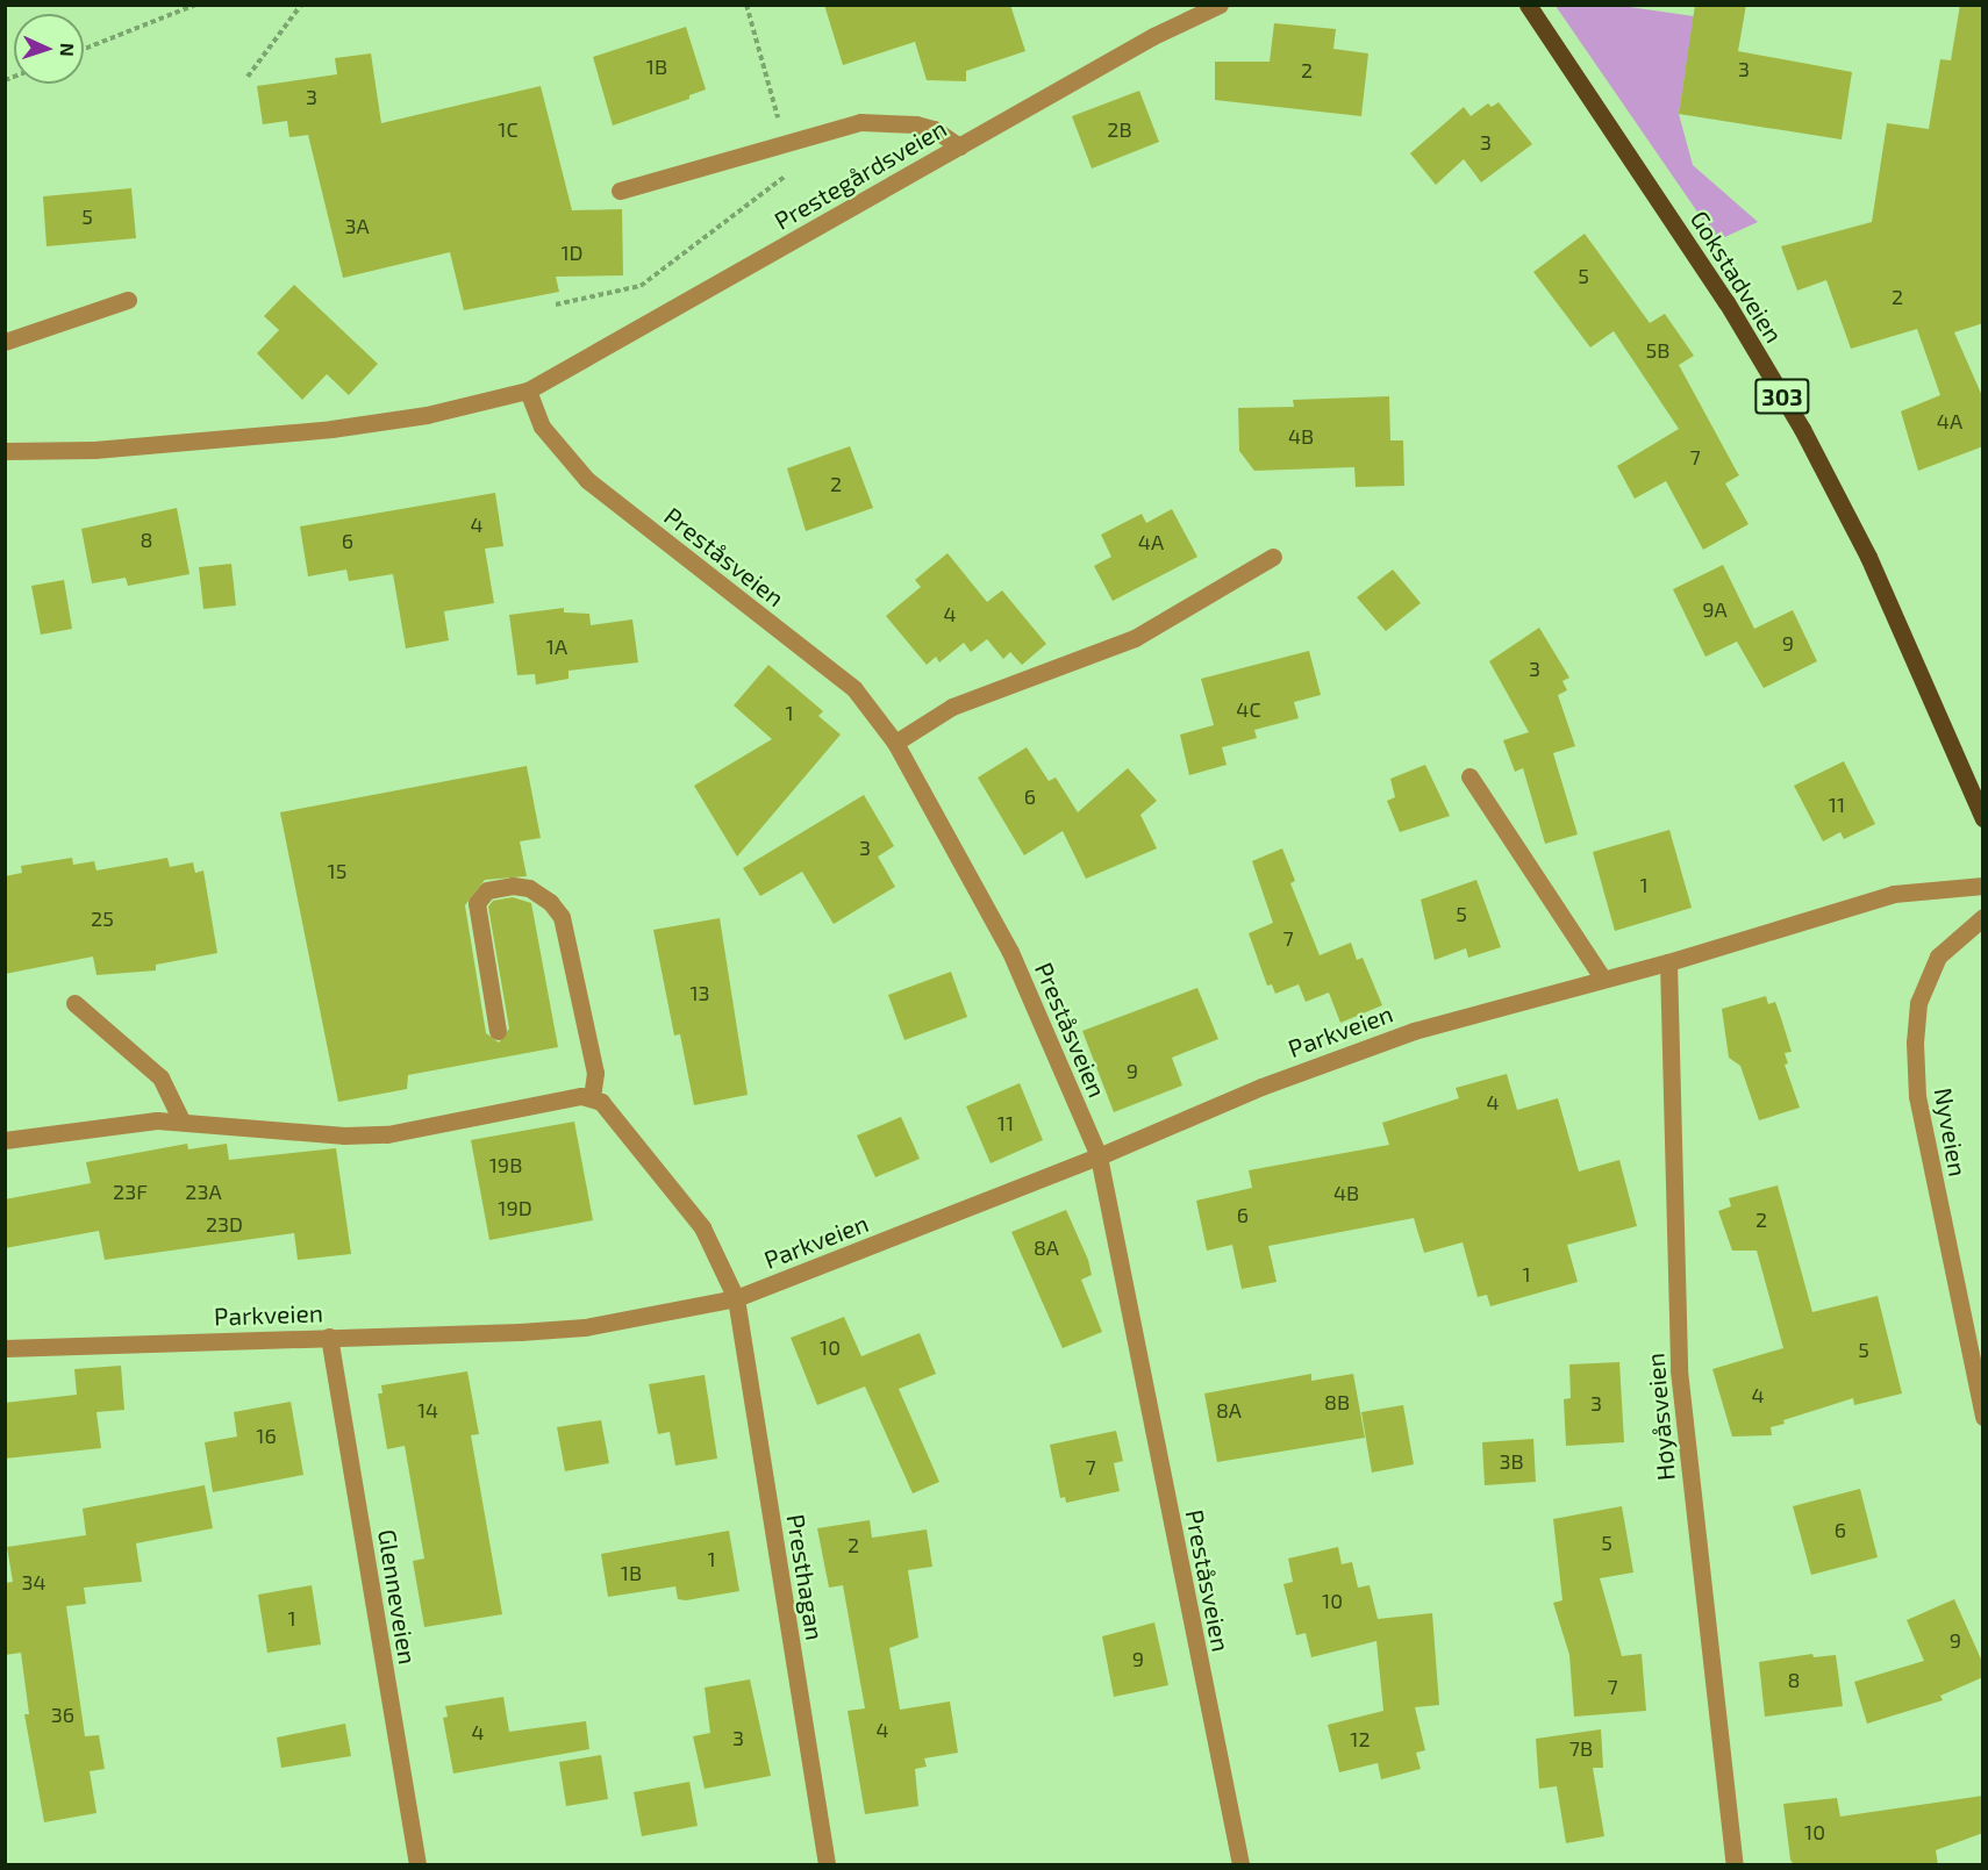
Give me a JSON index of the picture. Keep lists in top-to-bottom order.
{
  "streets": {
    "main road": ["Gokstadveien", "303"],
    "street": [
      "Prestegårdsveien",
      "Preståsveien",
      "Parkveien",
      "Nyveien",
      "Høyåsveien",
      "Presthagan",
      "Glenneveien"
    ]
  },
  "crossings": [
    ["Prestegårdsveien", "Preståsveien"],
    ["Preståsveien", "Parkveien"],
    ["Parkveien", "Høyåsveien"],
    ["Parkveien", "Presthagan"],
    ["Parkveien", "Glenneveien"]
  ],
  "house_numbers": [
    "1B",
    "3",
    "2",
    "3",
    "1C",
    "2B",
    "3",
    "5",
    "3A",
    "1D",
    "5",
    "2",
    "5B",
    "4A",
    "4B",
    "7",
    "2",
    "4",
    "8",
    "6",
    "4A",
    "9A",
    "4",
    "9",
    "1A",
    "3",
    "4C",
    "1",
    "6",
    "11",
    "3",
    "15",
    "1",
    "5",
    "25",
    "7",
    "13",
    "9",
    "4",
    "11",
    "19B",
    "23F",
    "23A",
    "4B",
    "19D",
    "6",
    "2",
    "23D",
    "8A",
    "1",
    "10",
    "5",
    "4",
    "8B",
    "3",
    "14",
    "8A",
    "16",
    "3B",
    "7",
    "6",
    "5",
    "2",
    "1",
    "1B",
    "34",
    "10",
    "1",
    "9",
    "9",
    "8",
    "7",
    "36",
    "4",
    "4",
    "3",
    "12",
    "7B",
    "10"
  ],
  "north": "right"
}
